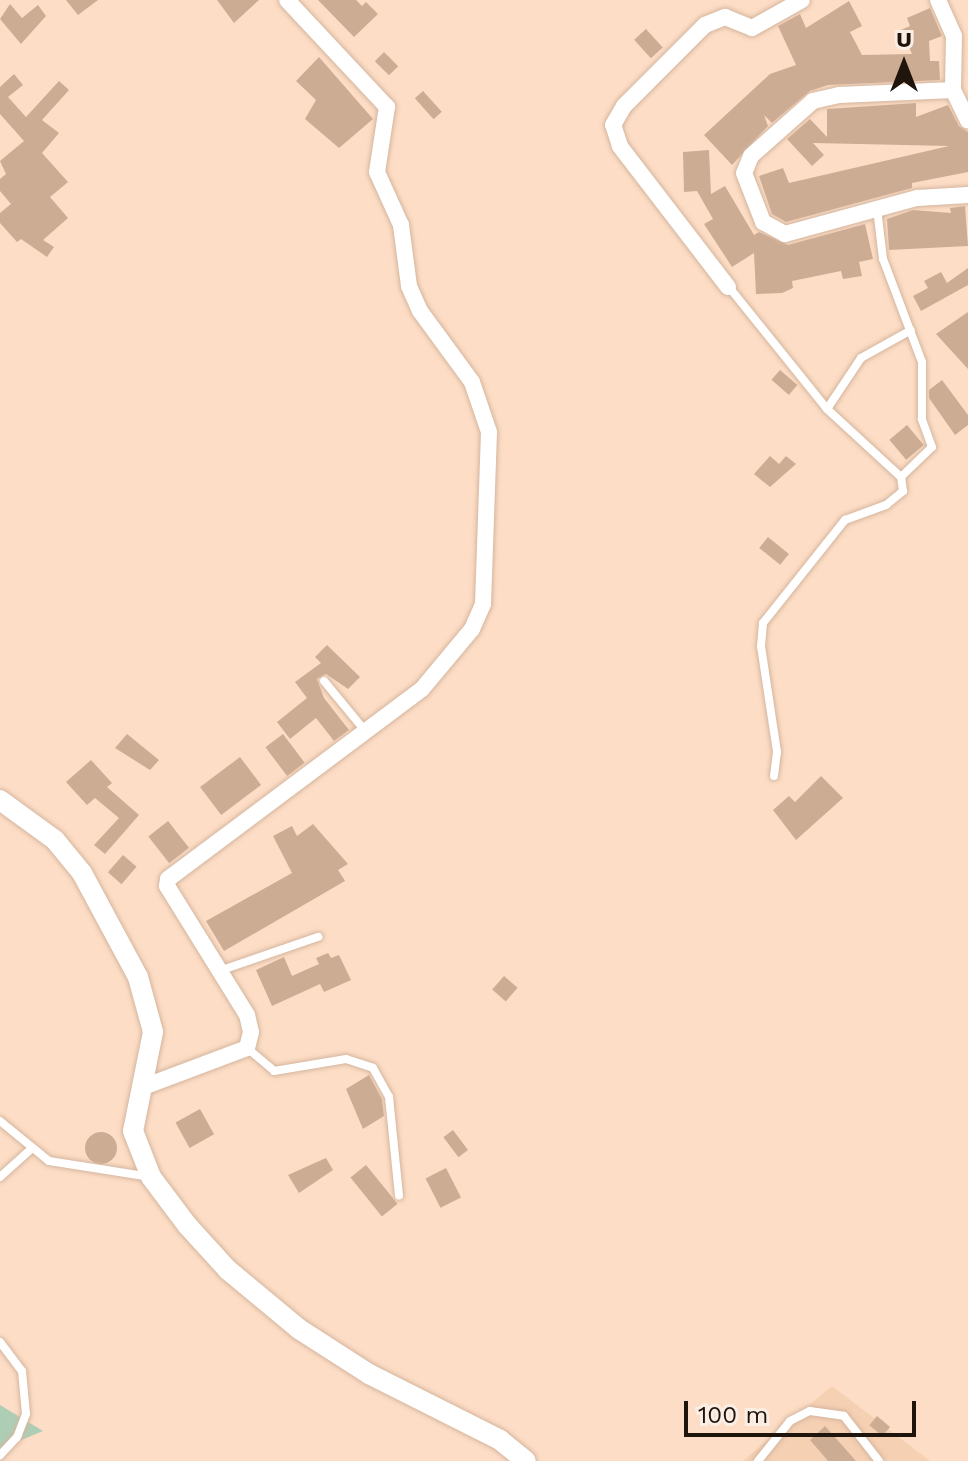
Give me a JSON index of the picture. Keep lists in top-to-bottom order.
{
  "scale_bar": "100 m",
  "north": "top"
}
